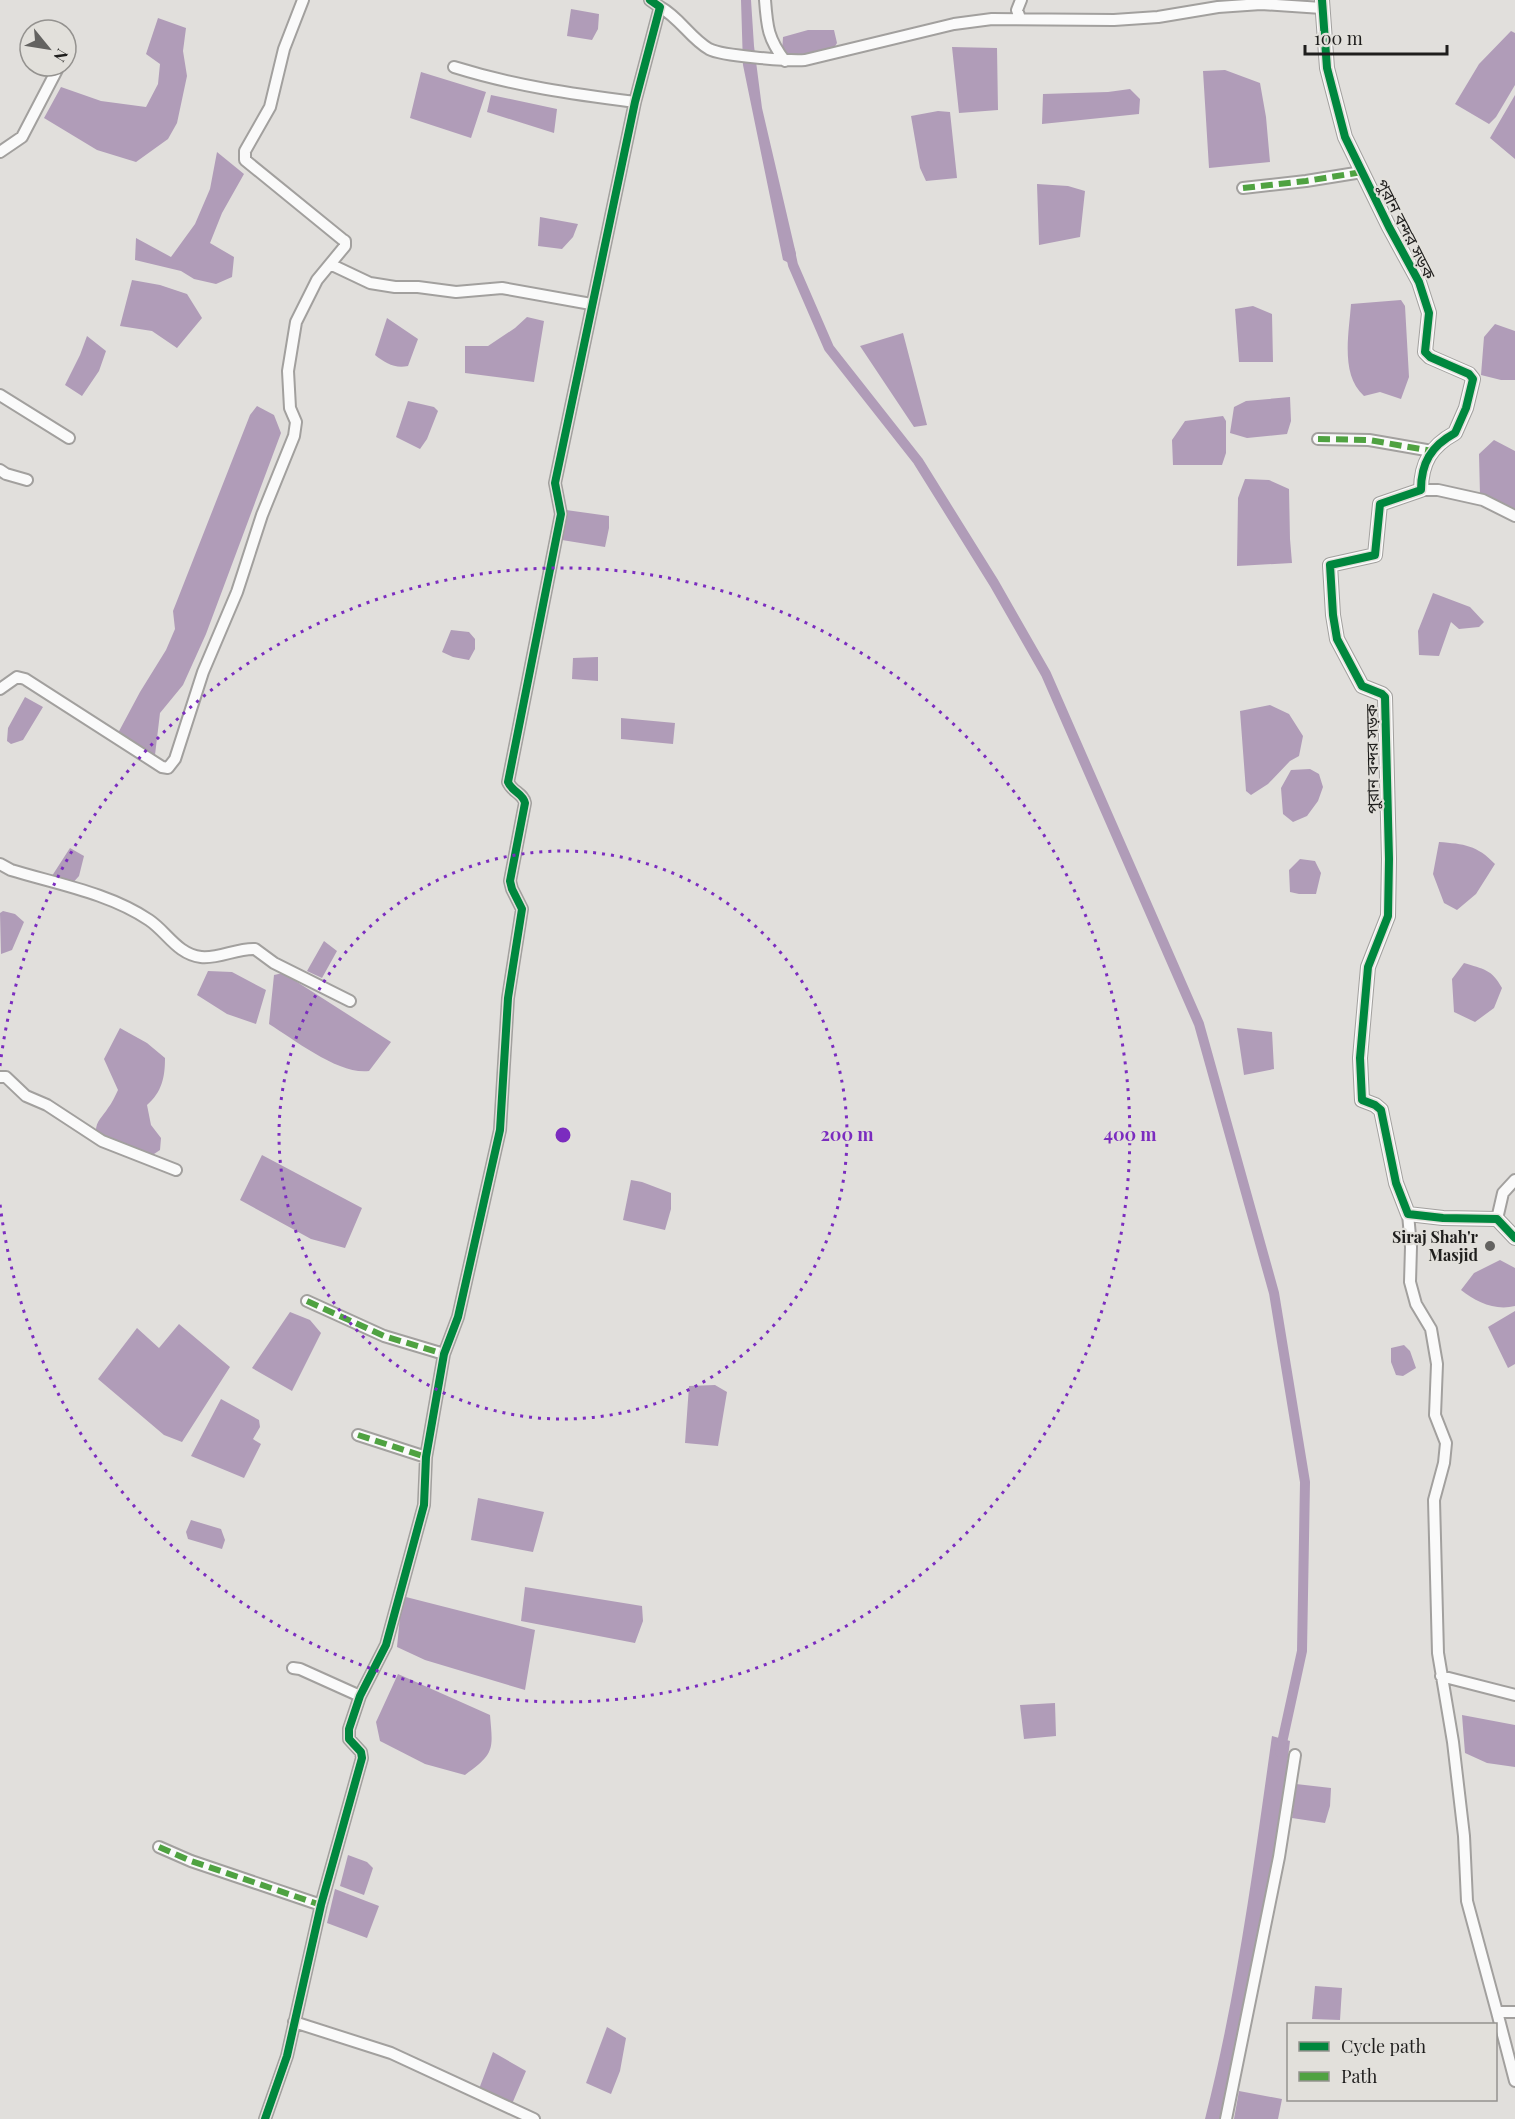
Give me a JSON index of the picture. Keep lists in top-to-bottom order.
{
  "streets": {
    "street": ["পুরান বন্দর সড়ক"]
  },
  "places": ["Siraj Shah'r Masjid"],
  "legend": ["Cycle path", "Path"],
  "scale_bar": "100 m",
  "north": "bottom right",
  "rings": ["200 m", "400 m"]
}
